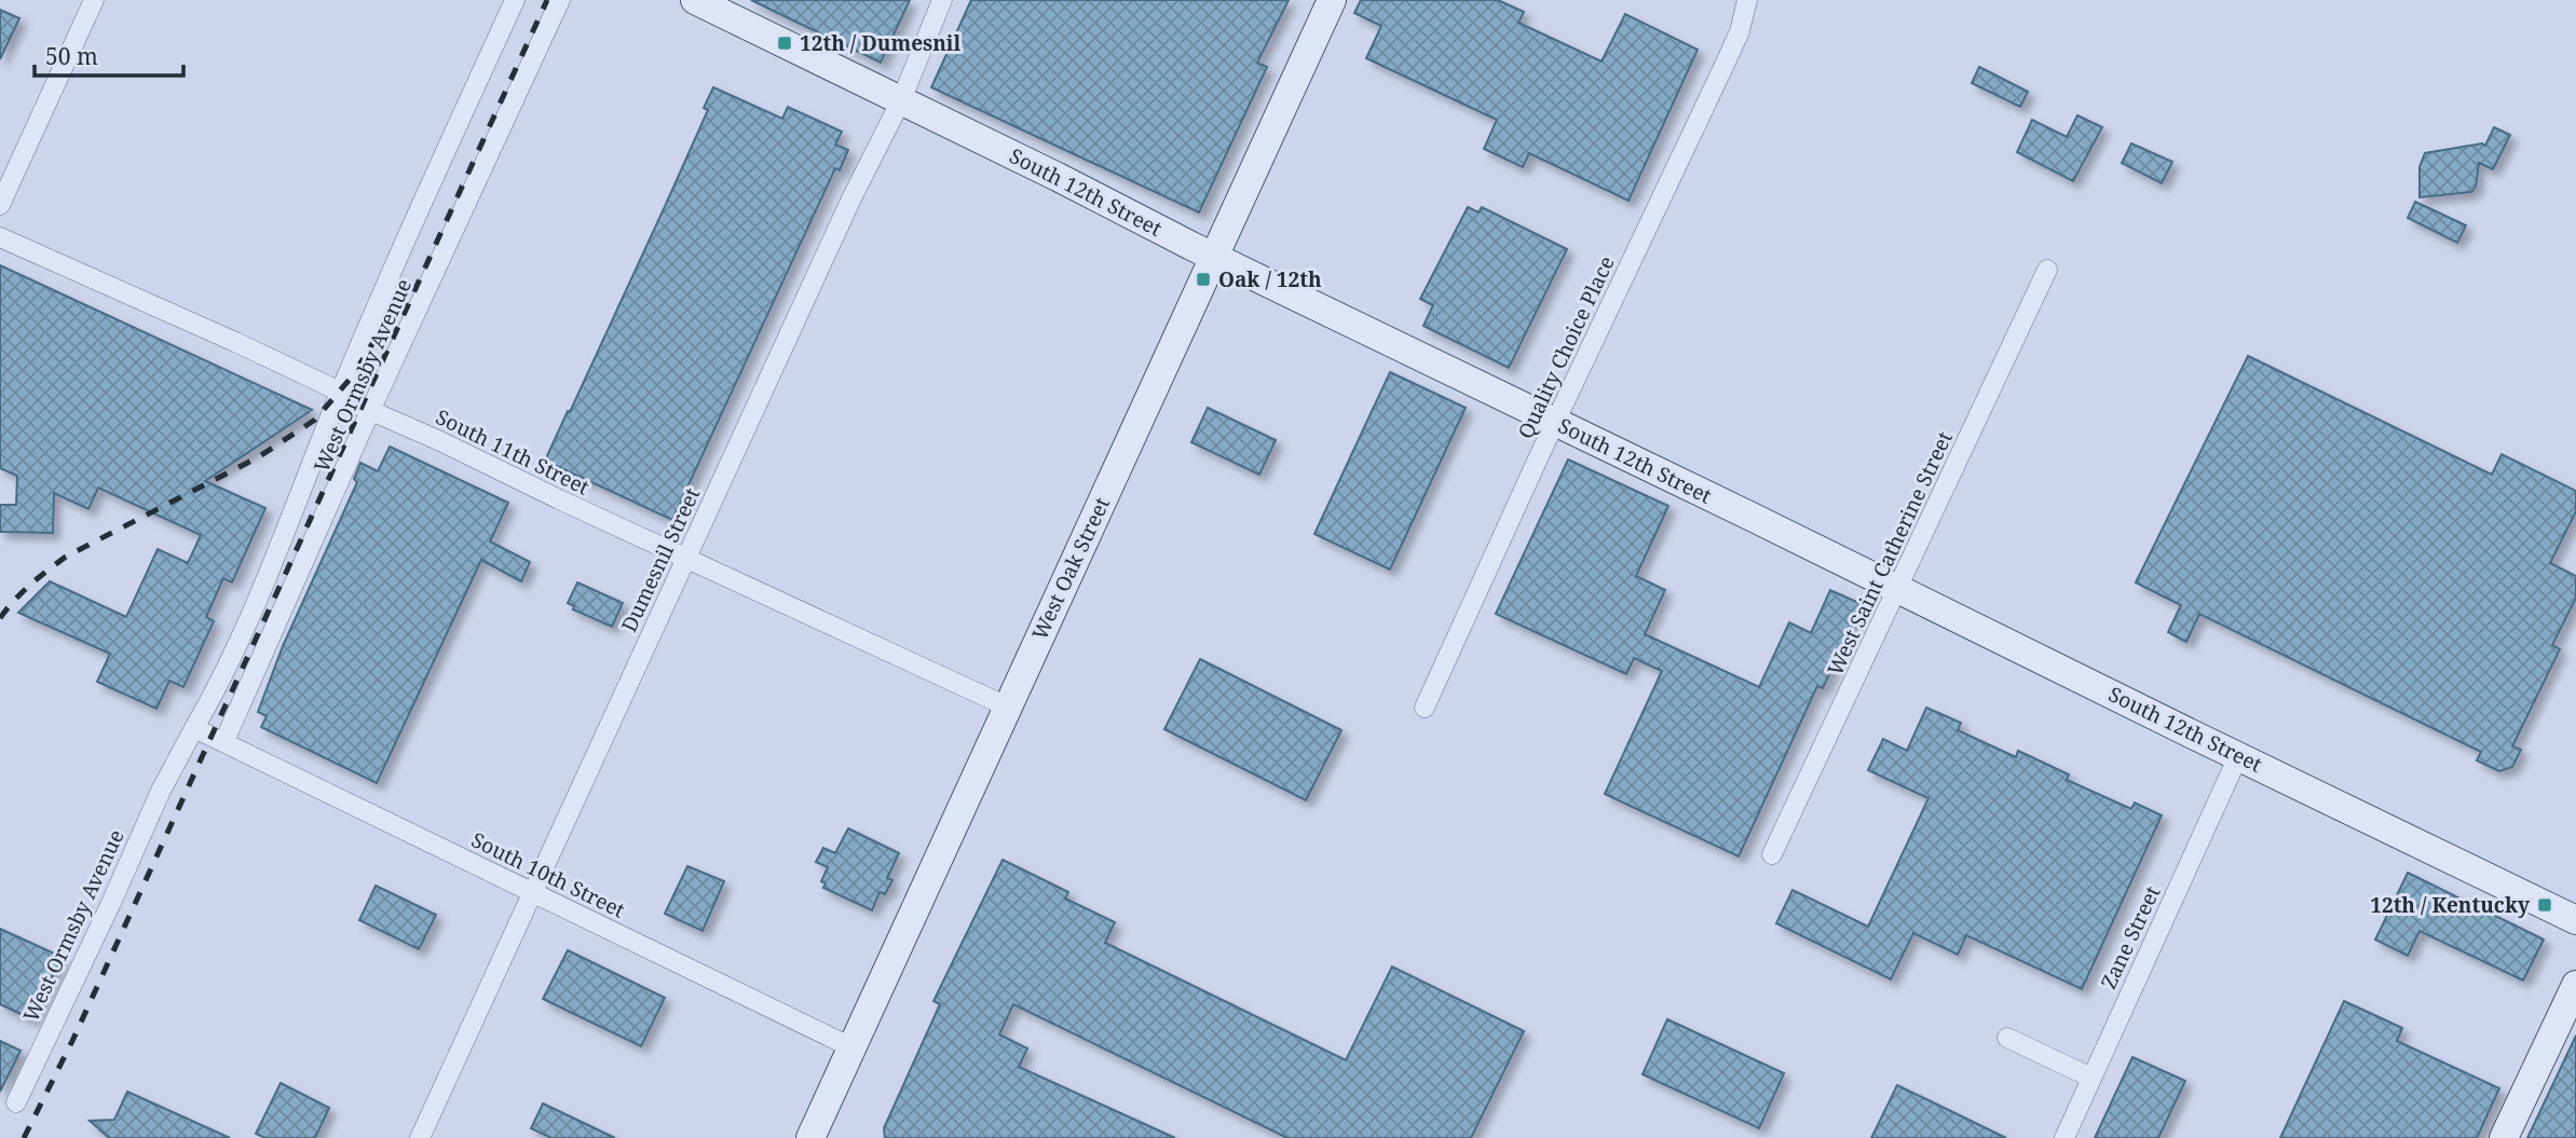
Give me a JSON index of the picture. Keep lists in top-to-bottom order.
{
  "streets": {
    "street": [
      "South 12th Street",
      "Quality Choice Place",
      "West Ormsby Avenue",
      "South 11th Street",
      "West Saint Catherine Street",
      "Dumesnil Street",
      "West Oak Street",
      "South 10th Street",
      "Zane Street"
    ]
  },
  "crossings": [
    ["South 12th Street", "Quality Choice Place"],
    ["South 12th Street", "West Saint Catherine Street"],
    ["South 12th Street", "Dumesnil Street"],
    ["South 12th Street", "West Oak Street"],
    ["South 12th Street", "Zane Street"],
    ["West Ormsby Avenue", "South 11th Street"],
    ["West Ormsby Avenue", "South 10th Street"],
    ["South 11th Street", "Dumesnil Street"],
    ["South 11th Street", "West Oak Street"],
    ["Dumesnil Street", "South 10th Street"],
    ["West Oak Street", "South 10th Street"]
  ],
  "places": {
    "transit": ["12th / Dumesnil", "Oak / 12th", "12th / Kentucky"]
  },
  "scale_bar": "50 m"
}
